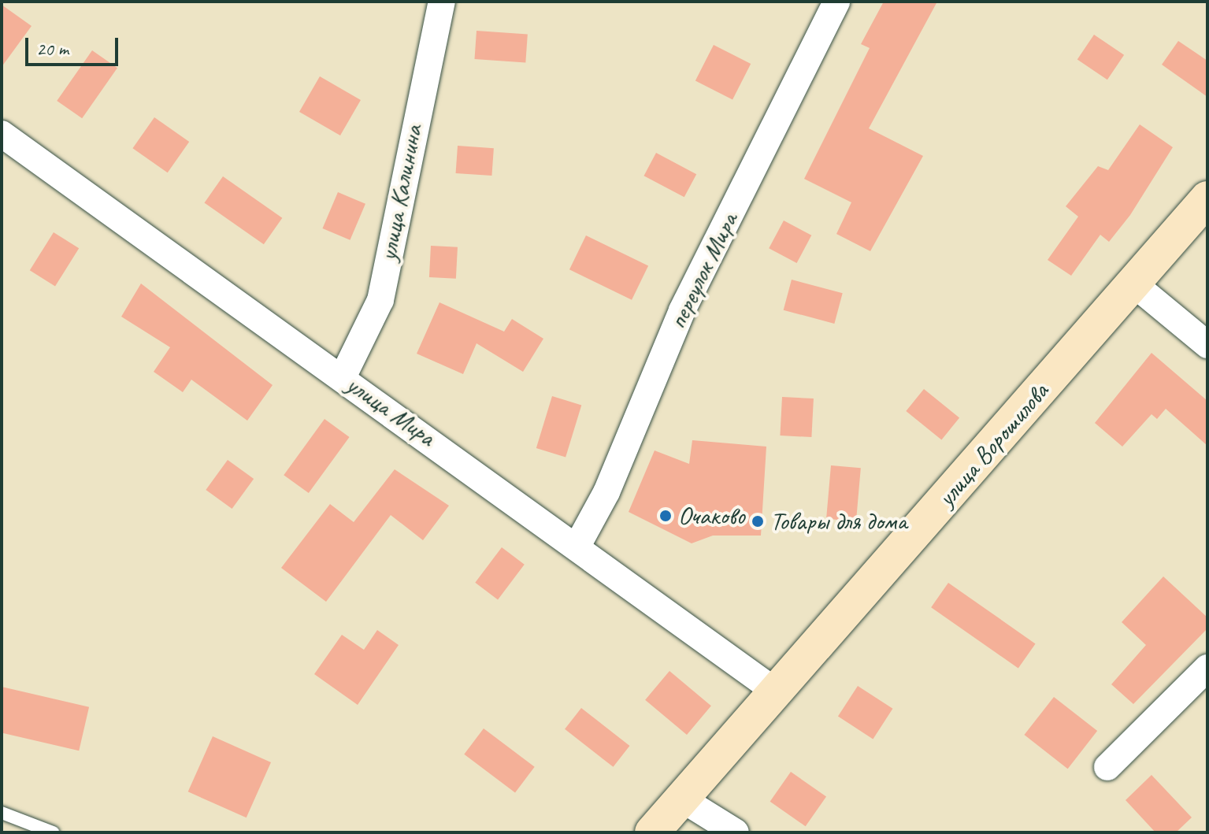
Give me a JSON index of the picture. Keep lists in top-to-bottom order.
{
  "streets": {
    "main road": ["улица Ворошилова"],
    "street": ["улица Калинина", "переулок Мира", "улица Мира"]
  },
  "crossings": [
    ["улица Калинина", "улица Мира"],
    ["переулок Мира", "улица Мира"],
    ["улица Мира", "улица Ворошилова"]
  ],
  "places": ["Очаково", "Товары для дома"],
  "scale_bar": "20 m"
}
